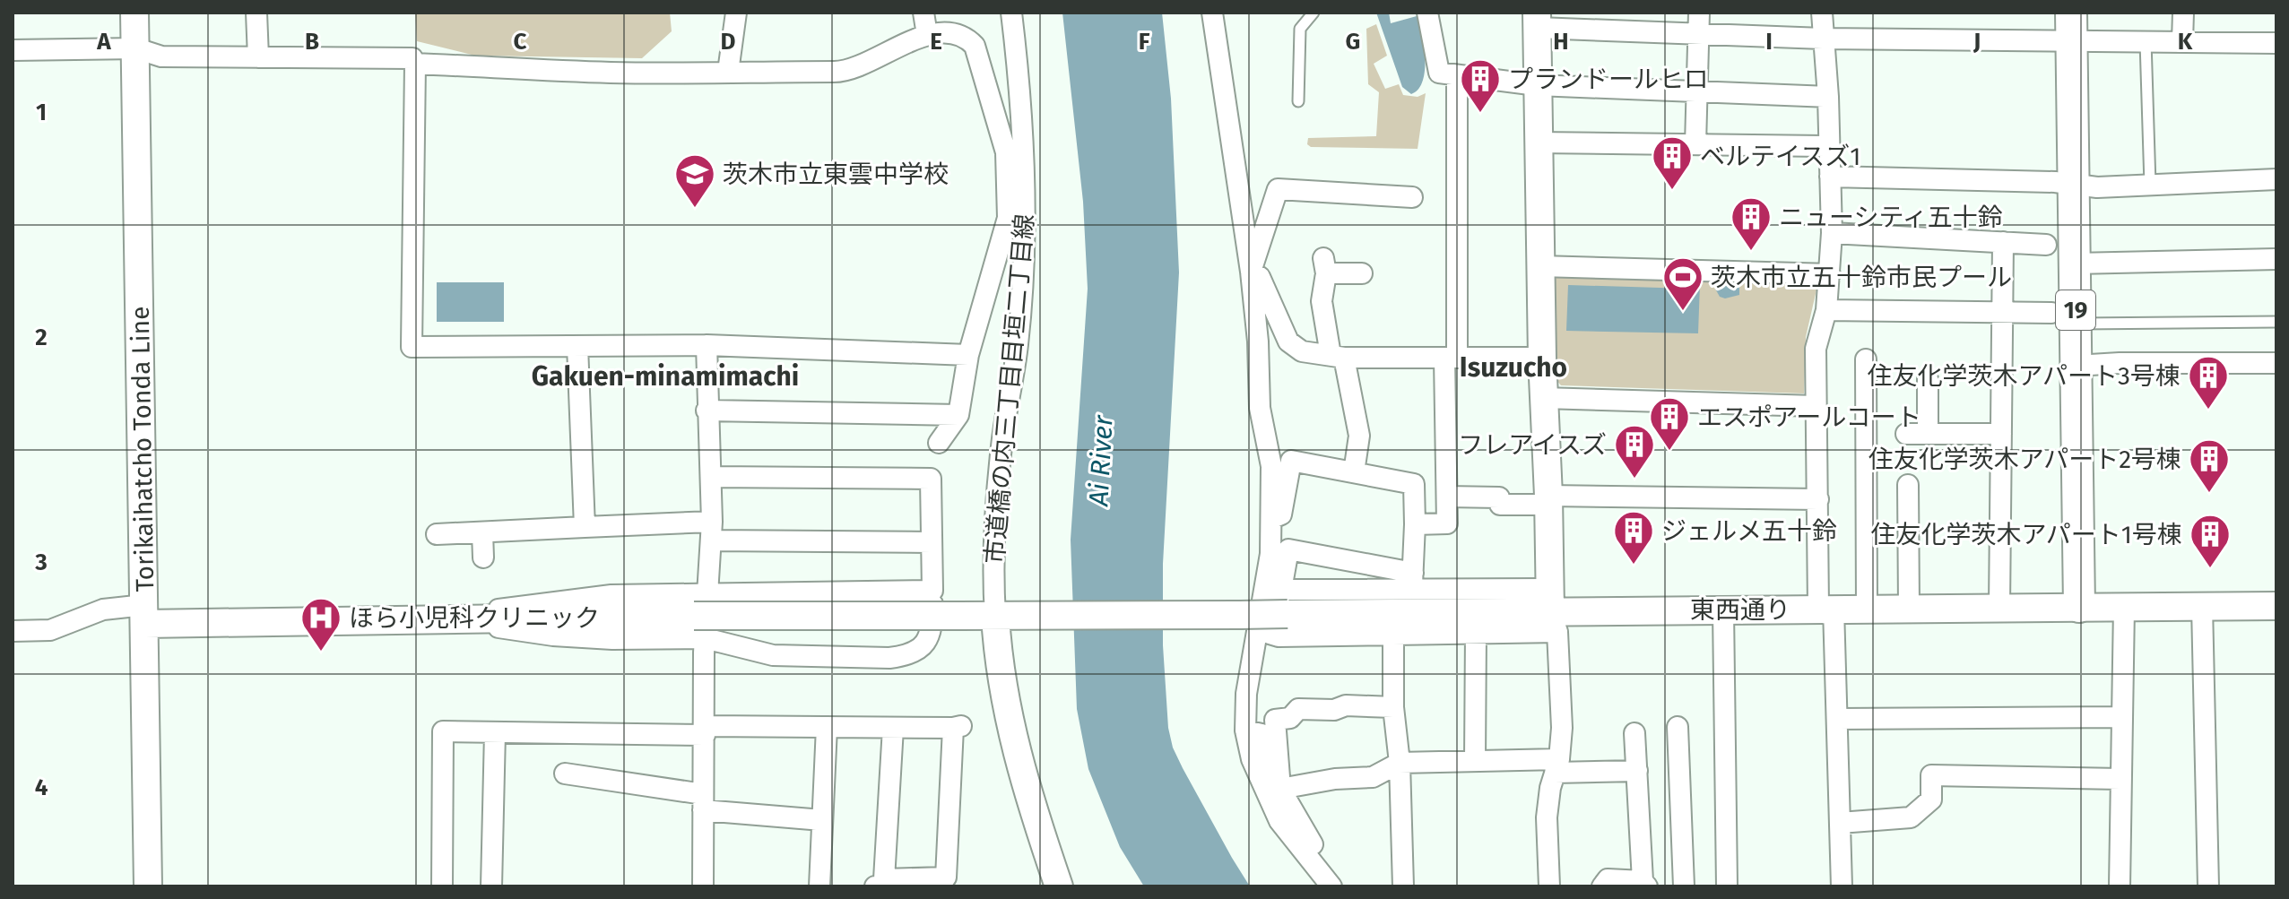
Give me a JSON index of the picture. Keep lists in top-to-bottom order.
{
  "streets": {
    "main road": ["19"],
    "street": ["市道橋の内三丁目目垣二丁目線", "Torikaihatcho Tonda Line", "東西通り"]
  },
  "crossings": [
    ["19", "東西通り"],
    ["市道橋の内三丁目目垣二丁目線", "東西通り"],
    ["Torikaihatcho Tonda Line", "東西通り"]
  ],
  "districts": ["Isuzucho", "Gakuen-minamimachi"],
  "water": ["Ai River"],
  "places": {
    "building": [
      "プランドールヒロ",
      "ベルテイスズ1",
      "ニューシティ五十鈴",
      "住友化学茨木アパート3号棟",
      "エスポアールコート",
      "フレアイスズ",
      "住友化学茨木アパート2号棟",
      "ジェルメ五十鈴",
      "住友化学茨木アパート1号棟"
    ],
    "school or university": ["茨木市立東雲中学校"],
    "sports": ["茨木市立五十鈴市民プール"],
    "hospital": ["ほら小児科クリニック"]
  },
  "grid": {
    "columns": [
      "A",
      "B",
      "C",
      "D",
      "E",
      "F",
      "G",
      "H",
      "I",
      "J",
      "K"
    ],
    "rows": [
      "1",
      "2",
      "3",
      "4"
    ]
  }
}
